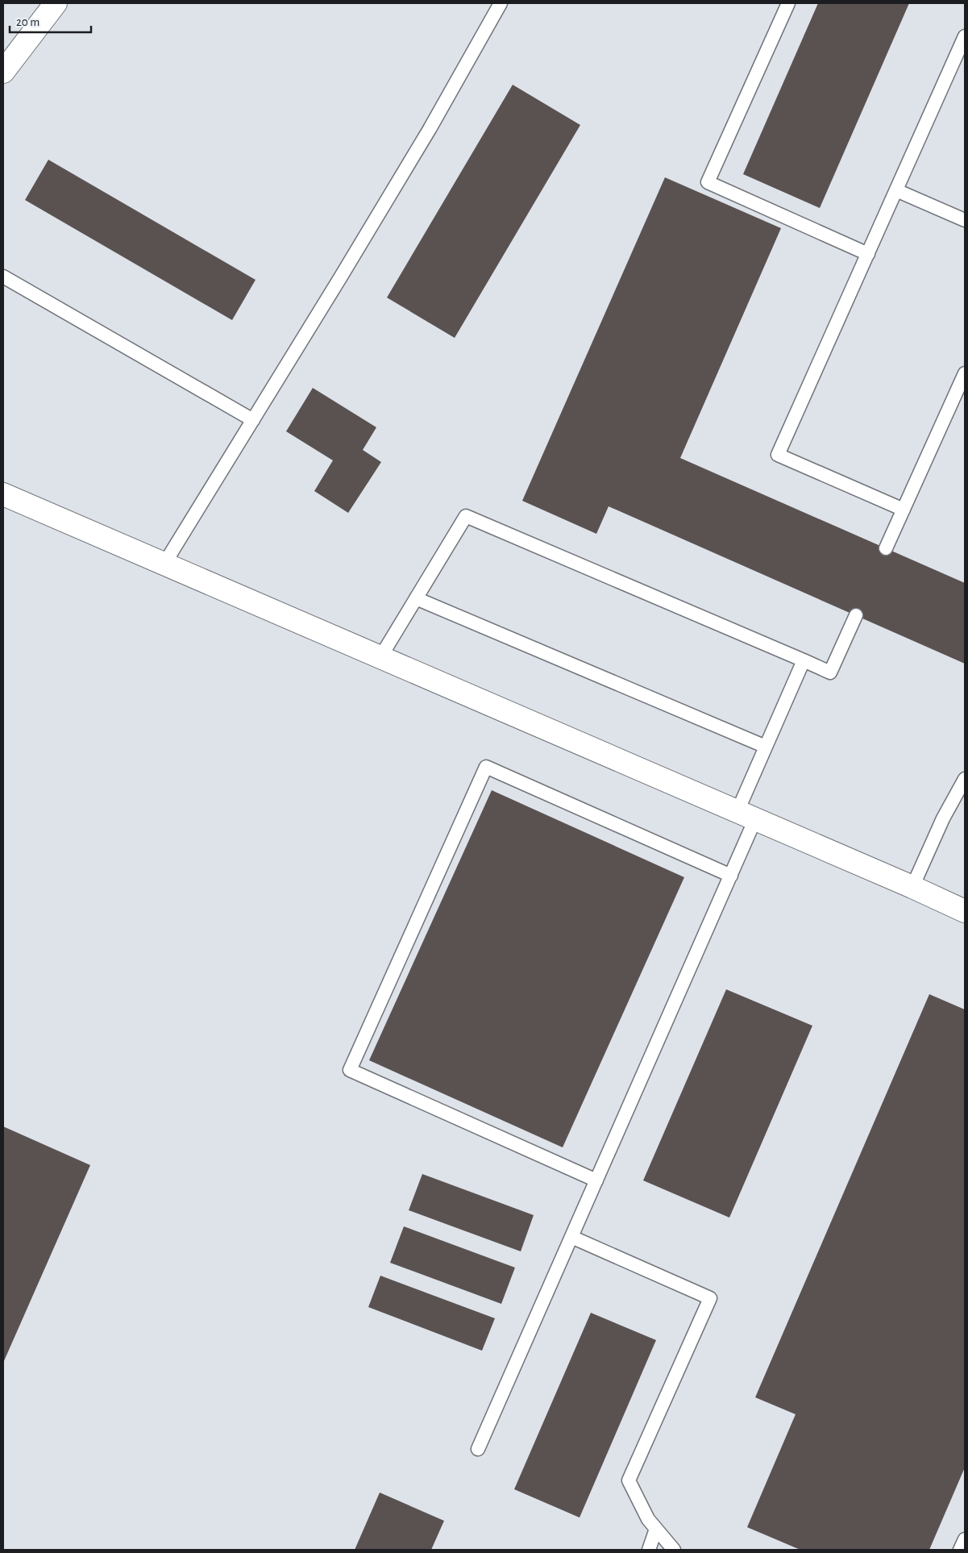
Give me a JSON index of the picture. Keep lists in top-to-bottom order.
{
  "scale_bar": "20 m"
}
